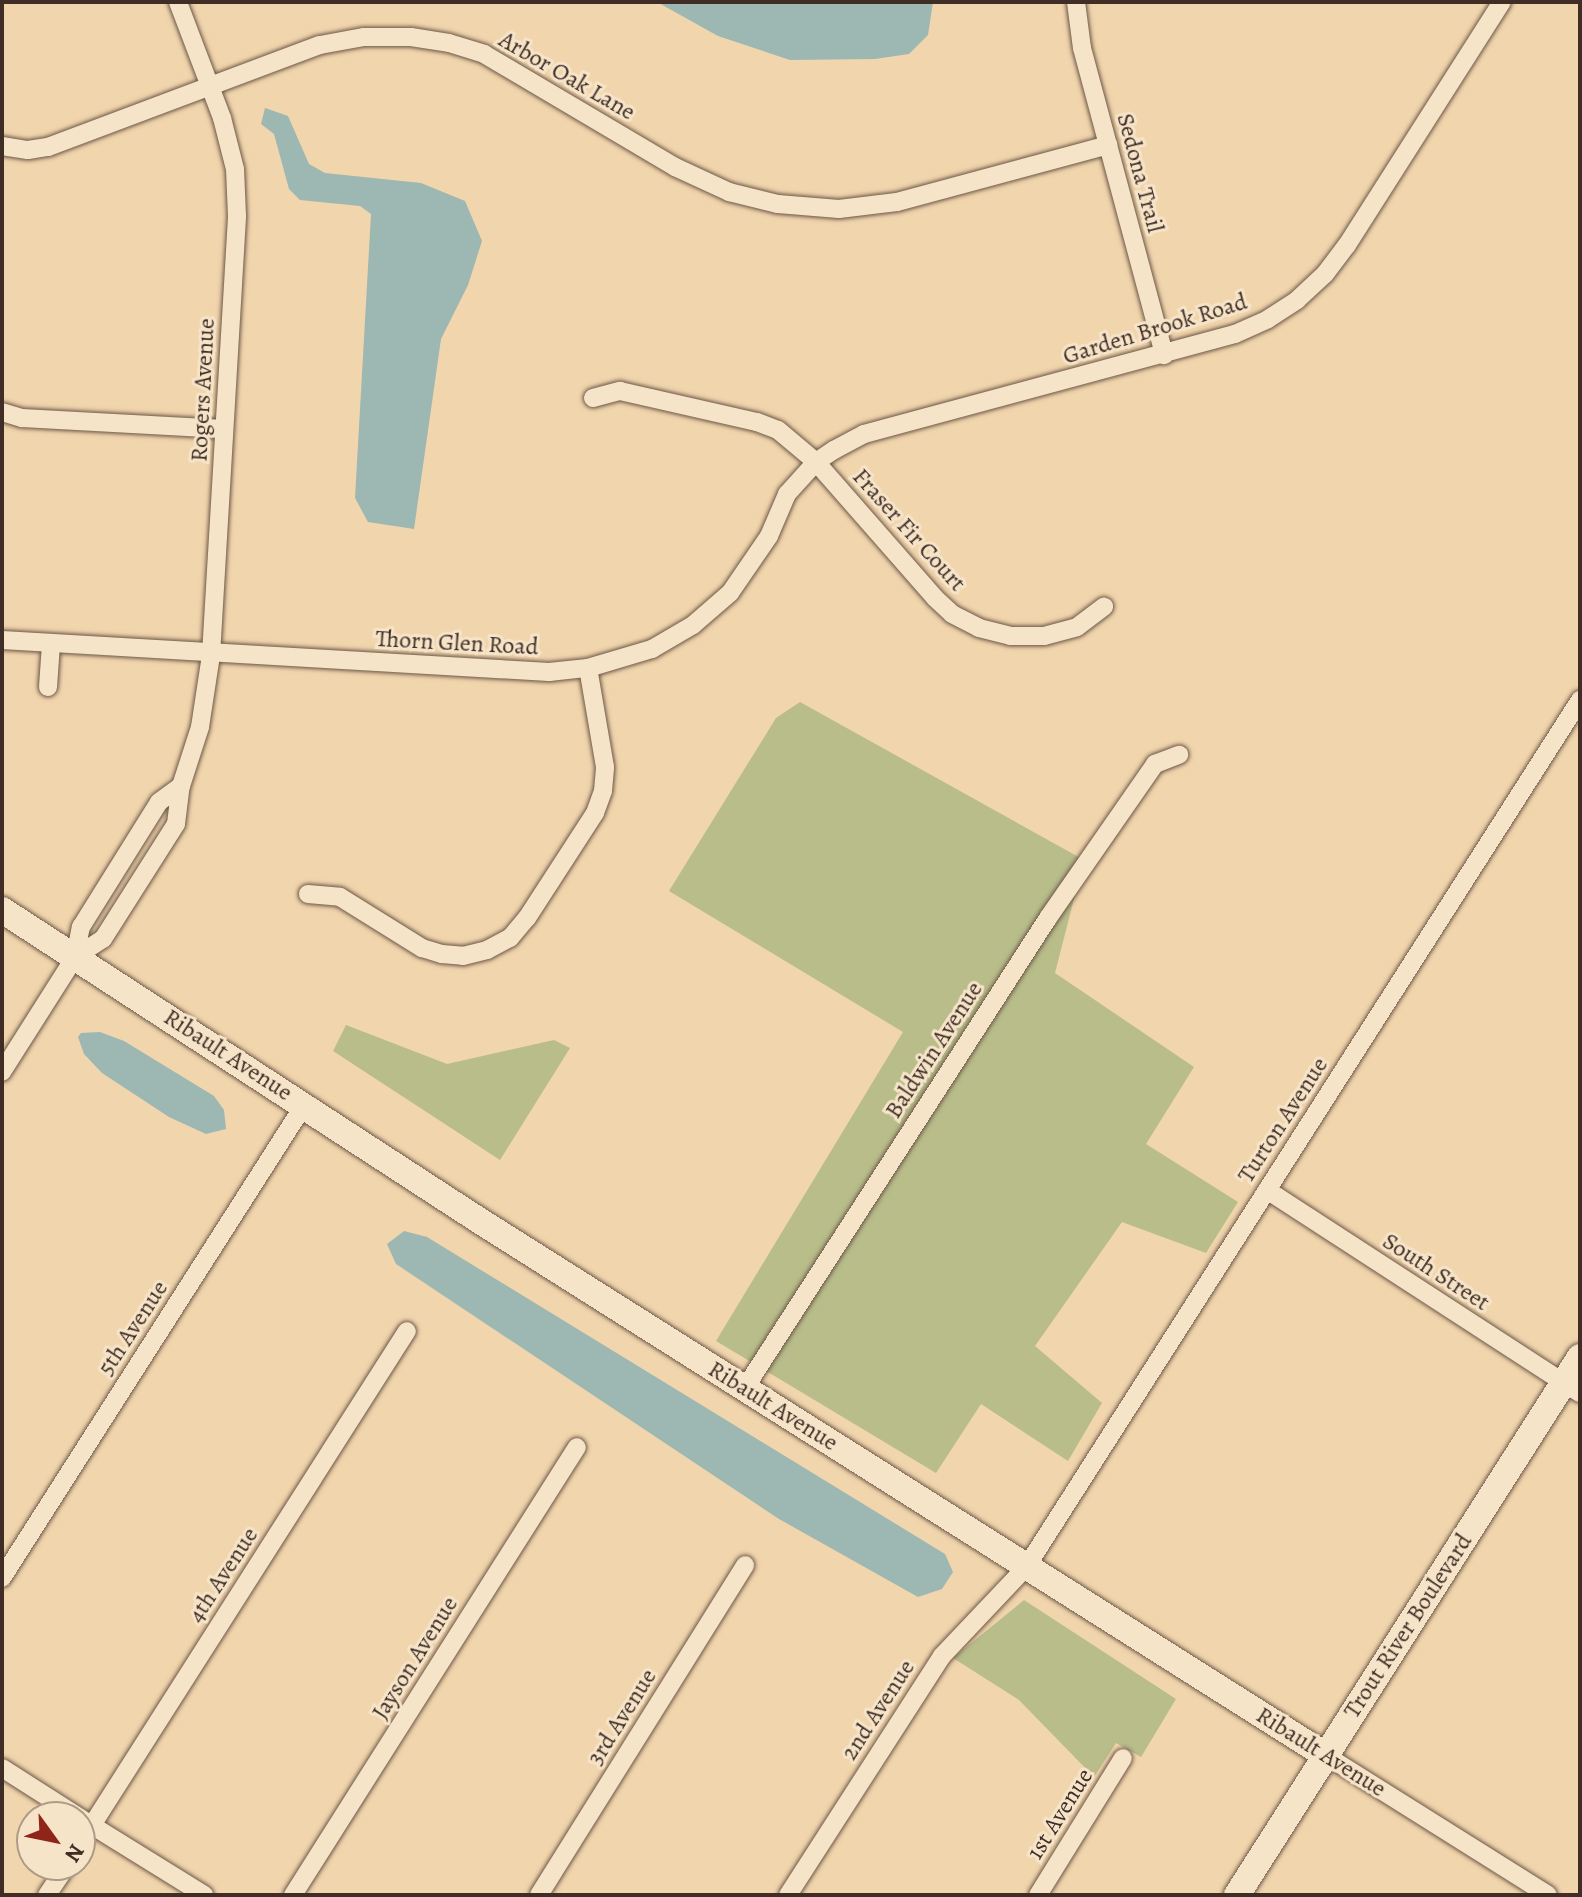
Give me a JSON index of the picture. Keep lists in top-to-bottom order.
{
  "streets": {
    "street": [
      "Arbor Oak Lane",
      "Sedona Trail",
      "Garden Brook Road",
      "Rogers Avenue",
      "Fraser Fir Court",
      "Thorn Glen Road",
      "Baldwin Avenue",
      "Ribault Avenue",
      "Turton Avenue",
      "South Street",
      "5th Avenue",
      "4th Avenue",
      "Trout River Boulevard",
      "Jayson Avenue",
      "2nd Avenue",
      "3rd Avenue",
      "1st Avenue"
    ]
  },
  "crossings": [
    ["Arbor Oak Lane", "Sedona Trail"],
    ["Arbor Oak Lane", "Rogers Avenue"],
    ["Sedona Trail", "Garden Brook Road"],
    ["Garden Brook Road", "Fraser Fir Court"],
    ["Garden Brook Road", "Thorn Glen Road"],
    ["Rogers Avenue", "Thorn Glen Road"],
    ["Rogers Avenue", "Ribault Avenue"],
    ["Fraser Fir Court", "Thorn Glen Road"],
    ["Baldwin Avenue", "Ribault Avenue"],
    ["Ribault Avenue", "Turton Avenue"],
    ["Ribault Avenue", "5th Avenue"],
    ["Ribault Avenue", "Trout River Boulevard"],
    ["Ribault Avenue", "2nd Avenue"],
    ["Turton Avenue", "South Street"],
    ["Turton Avenue", "2nd Avenue"],
    ["South Street", "Trout River Boulevard"]
  ],
  "north": "bottom right"
}
